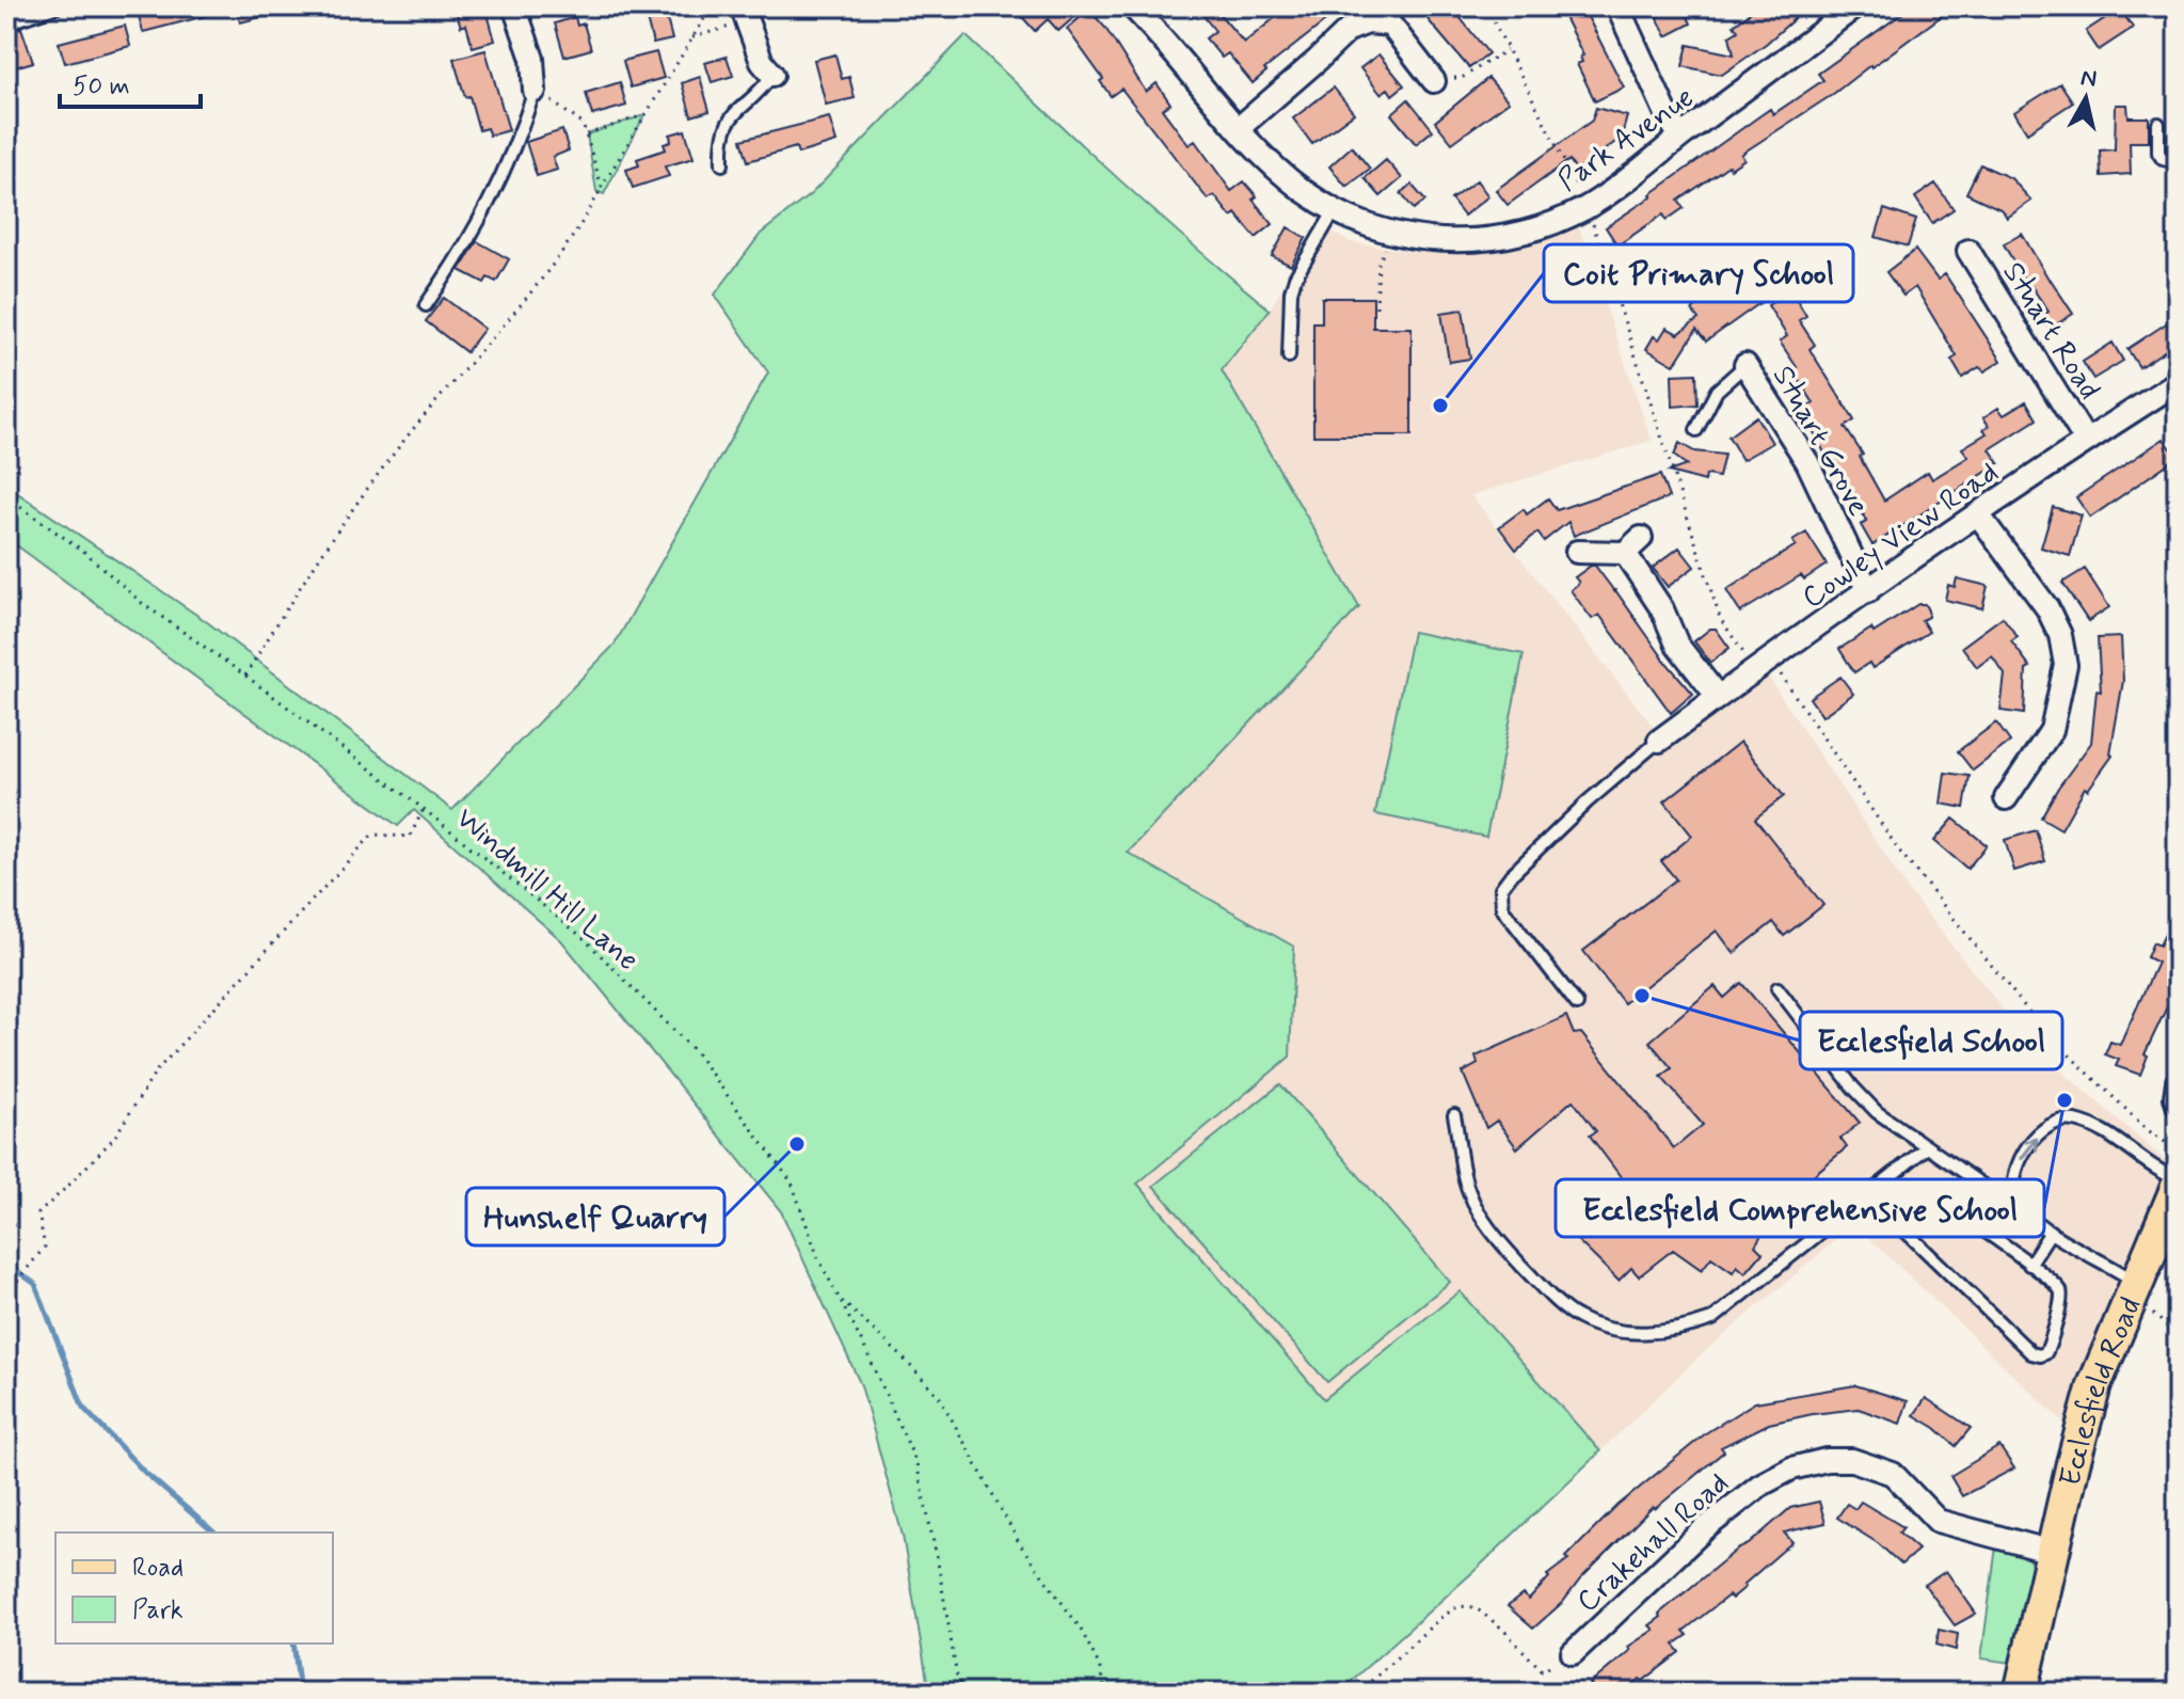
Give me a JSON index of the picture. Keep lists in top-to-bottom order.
{
  "streets": {
    "main road": ["Ecclesfield Road"],
    "street": [
      "Park Avenue",
      "Stuart Road",
      "Stuart Grove",
      "Cowley View Road",
      "Crakehall Road"
    ],
    "path": ["Windmill Hill Lane"]
  },
  "crossings": [
    ["Stuart Road", "Cowley View Road"],
    ["Stuart Grove", "Cowley View Road"],
    ["Ecclesfield Road", "Crakehall Road"]
  ],
  "places": [
    "Coit Primary School",
    "Ecclesfield School",
    "Ecclesfield Comprehensive School",
    "Hunshelf Quarry"
  ],
  "legend": ["Road", "Park"],
  "scale_bar": "50 m",
  "north": "top"
}
